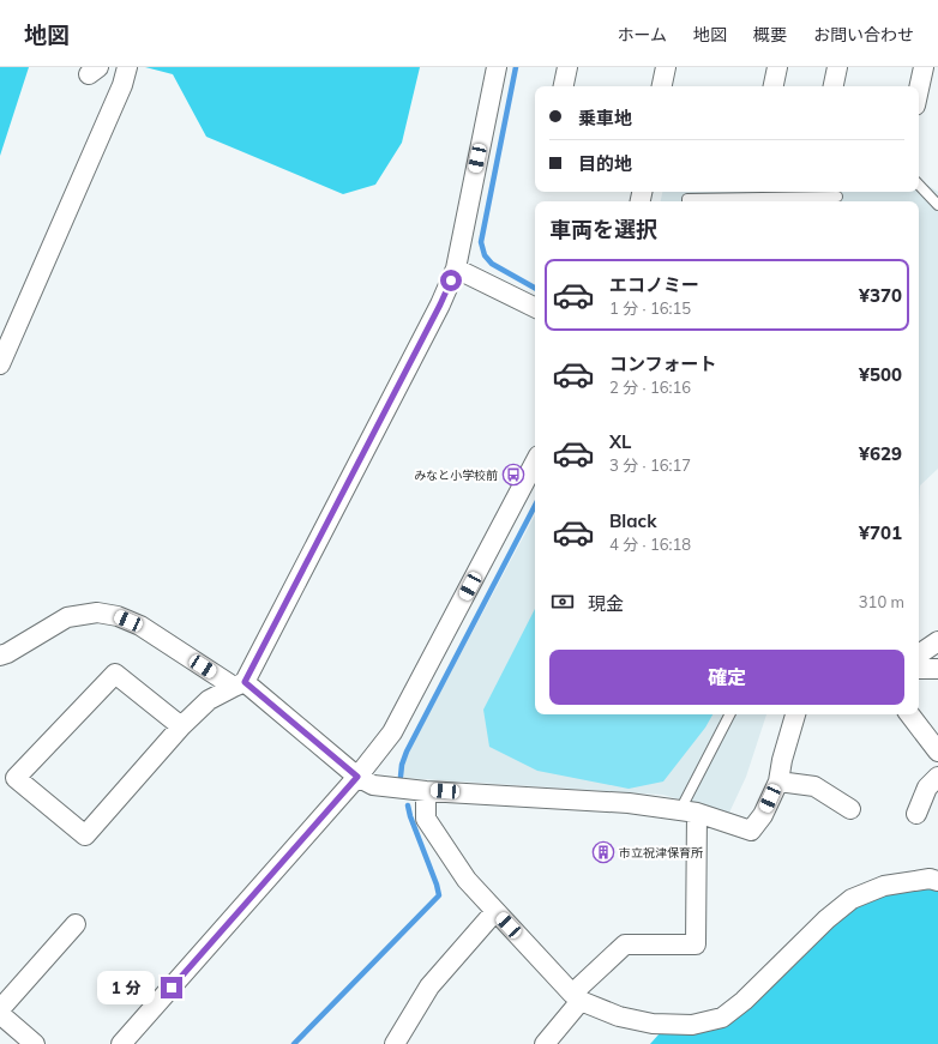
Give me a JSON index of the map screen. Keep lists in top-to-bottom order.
{
  "places": {
    "bus stop": ["みなと小学校前"],
    "building": ["市立祝津保育所"]
  },
  "page": {
    "header": "地図",
    "nav": [
      "ホーム",
      "地図",
      "概要",
      "お問い合わせ"
    ],
    "banner": ["乗車地", "目的地"],
    "heading": "車両を選択",
    "list": [
      {
        "name": "エコノミー",
        "note": "1 分 · 16:15",
        "value": "¥370"
      },
      {
        "name": "コンフォート",
        "note": "2 分 · 16:16",
        "value": "¥500"
      },
      {
        "name": "XL",
        "note": "3 分 · 16:17",
        "value": "¥629"
      },
      {
        "name": "Black",
        "note": "4 分 · 16:18",
        "value": "¥701"
      }
    ],
    "pay": ["現金", "310 m"],
    "buttons": "確定",
    "bubble": "1 分"
  }
}
